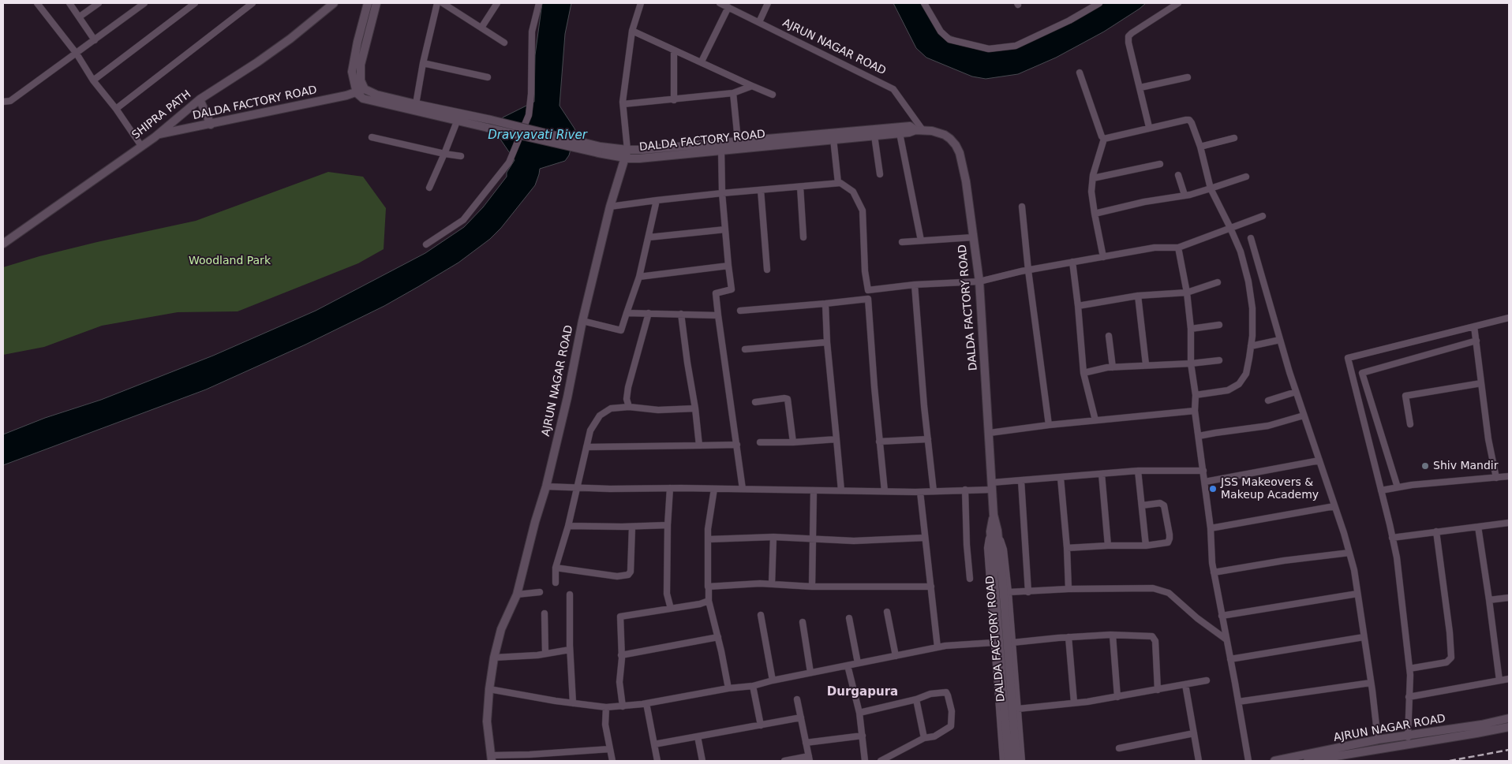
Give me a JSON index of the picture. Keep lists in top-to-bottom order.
{
  "streets": {
    "street": ["AJRUN NAGAR ROAD", "DALDA FACTORY ROAD", "SHIPRA PATH"]
  },
  "crossings": [
    ["AJRUN NAGAR ROAD", "DALDA FACTORY ROAD"],
    ["DALDA FACTORY ROAD", "SHIPRA PATH"]
  ],
  "districts": ["Durgapura"],
  "water": ["Dravyavati River"],
  "parks": ["Woodland Park"],
  "places": ["Shiv Mandir", "JSS Makeovers & Makeup Academy"]
}
